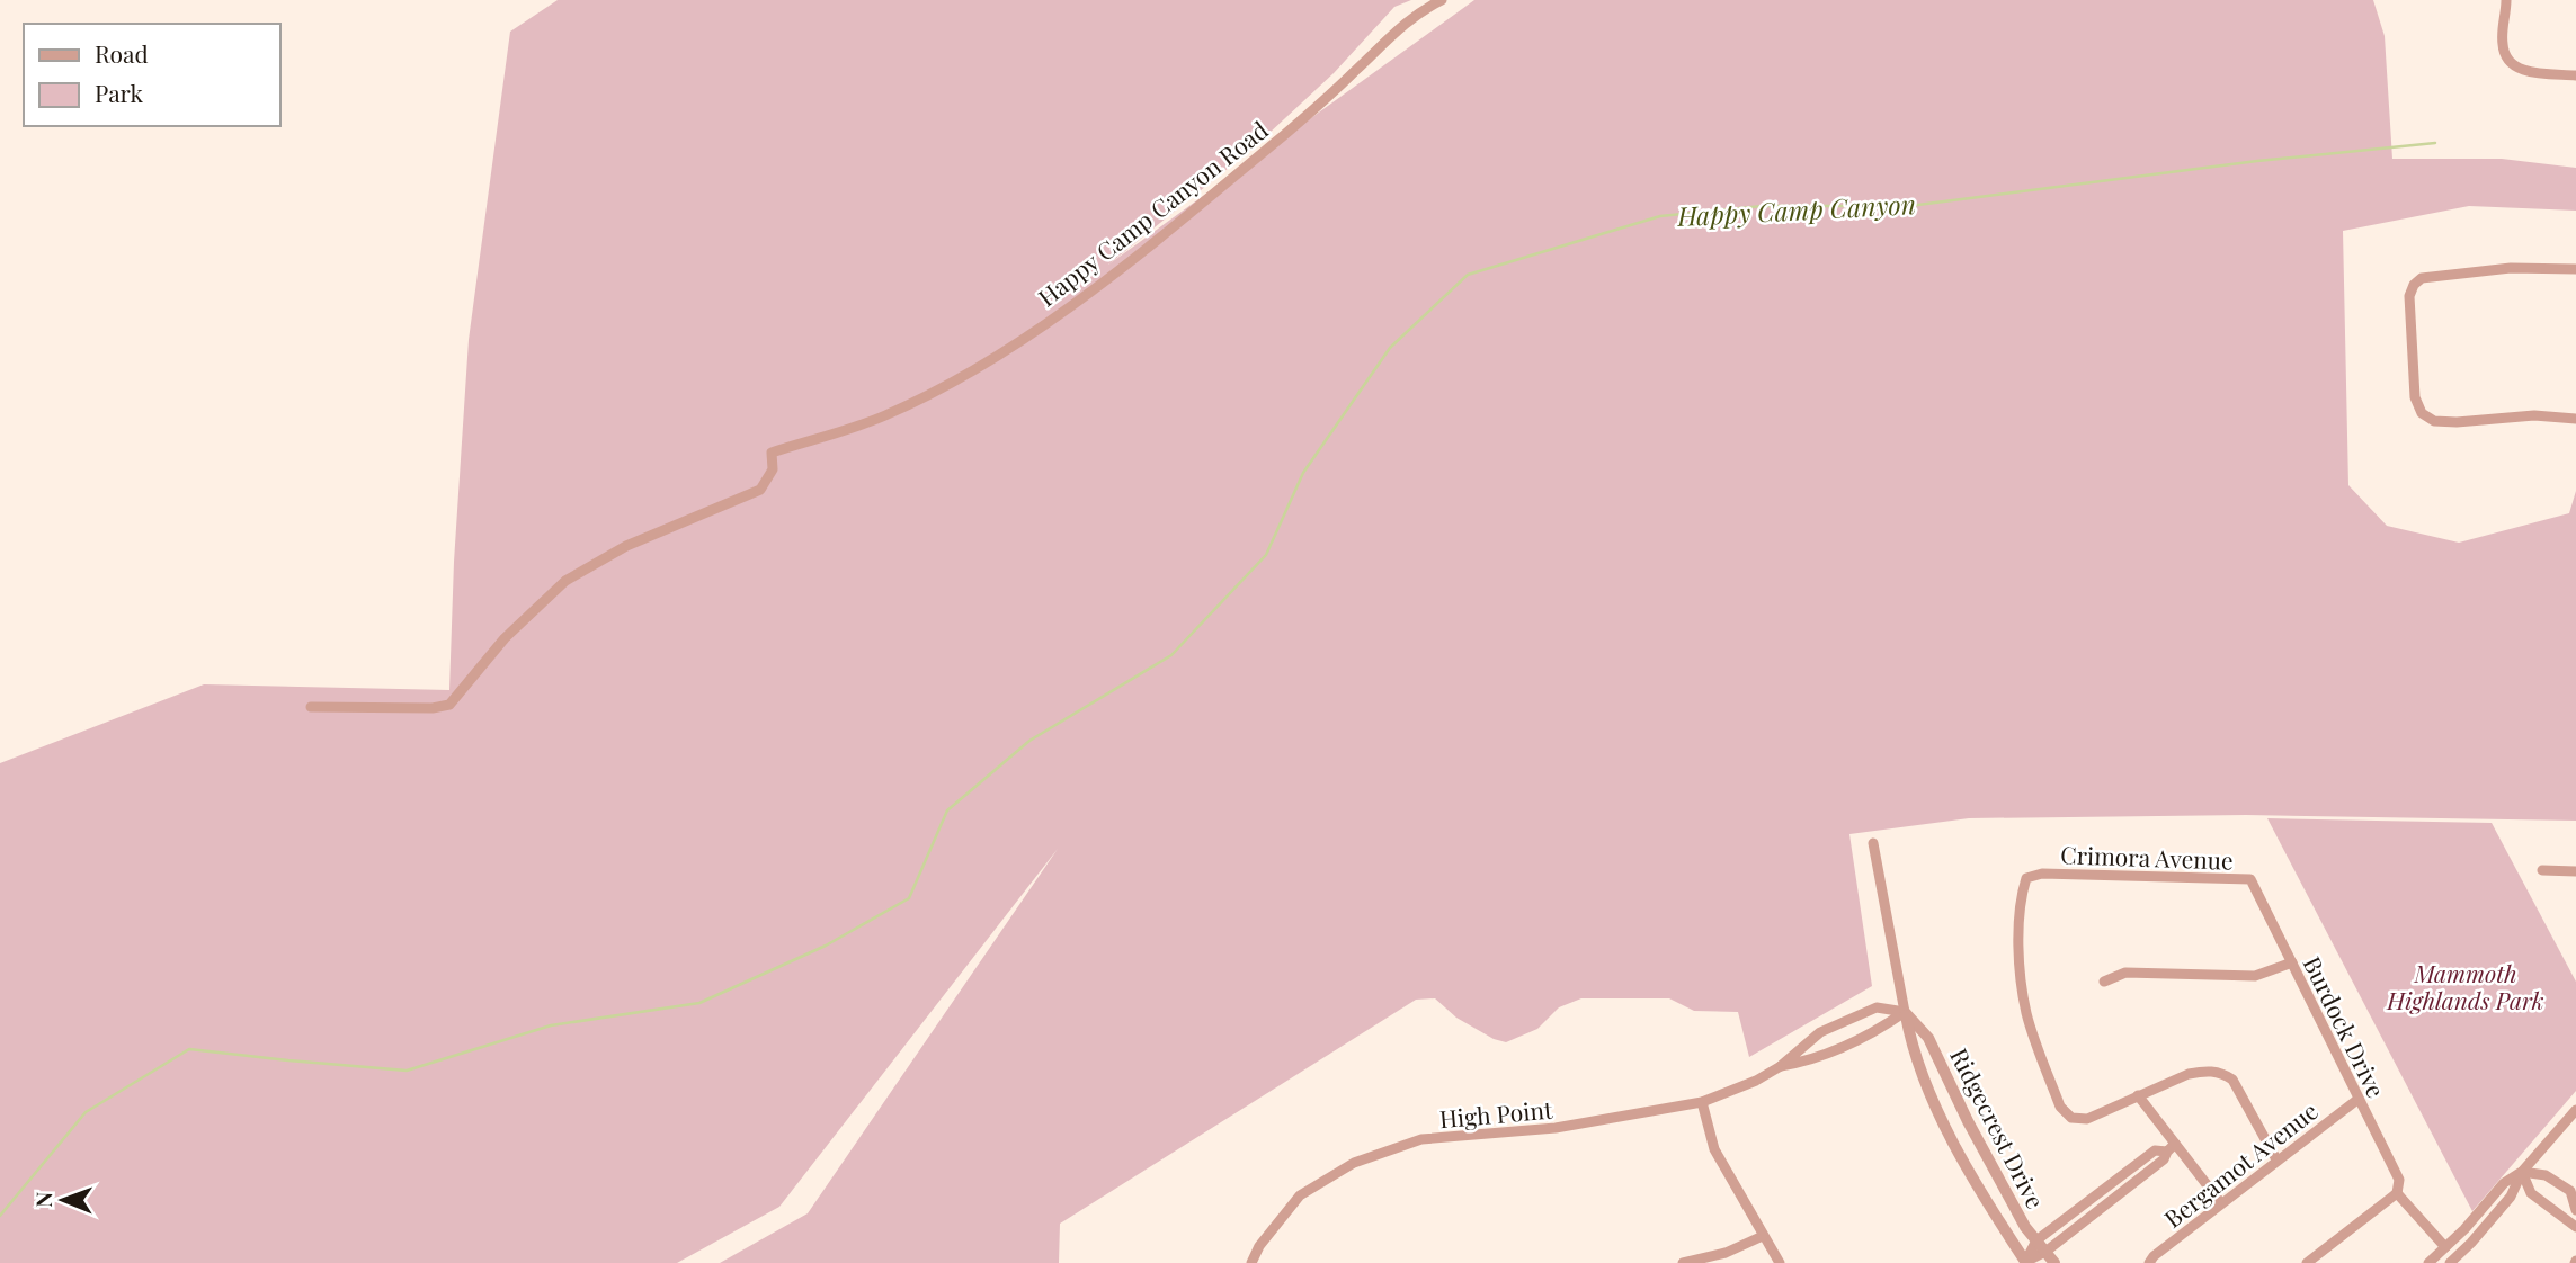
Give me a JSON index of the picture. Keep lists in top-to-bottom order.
{
  "streets": {
    "street": [
      "Happy Camp Canyon Road",
      "Crimora Avenue",
      "Burdock Drive",
      "High Point",
      "Ridgecrest Drive",
      "Bergamot Avenue"
    ]
  },
  "crossings": [
    ["Crimora Avenue", "Burdock Drive"],
    ["Burdock Drive", "Bergamot Avenue"],
    ["High Point", "Ridgecrest Drive"]
  ],
  "water": ["Happy Camp Canyon"],
  "parks": ["Mammoth Highlands Park"],
  "legend": ["Road", "Park"],
  "north": "left"
}
